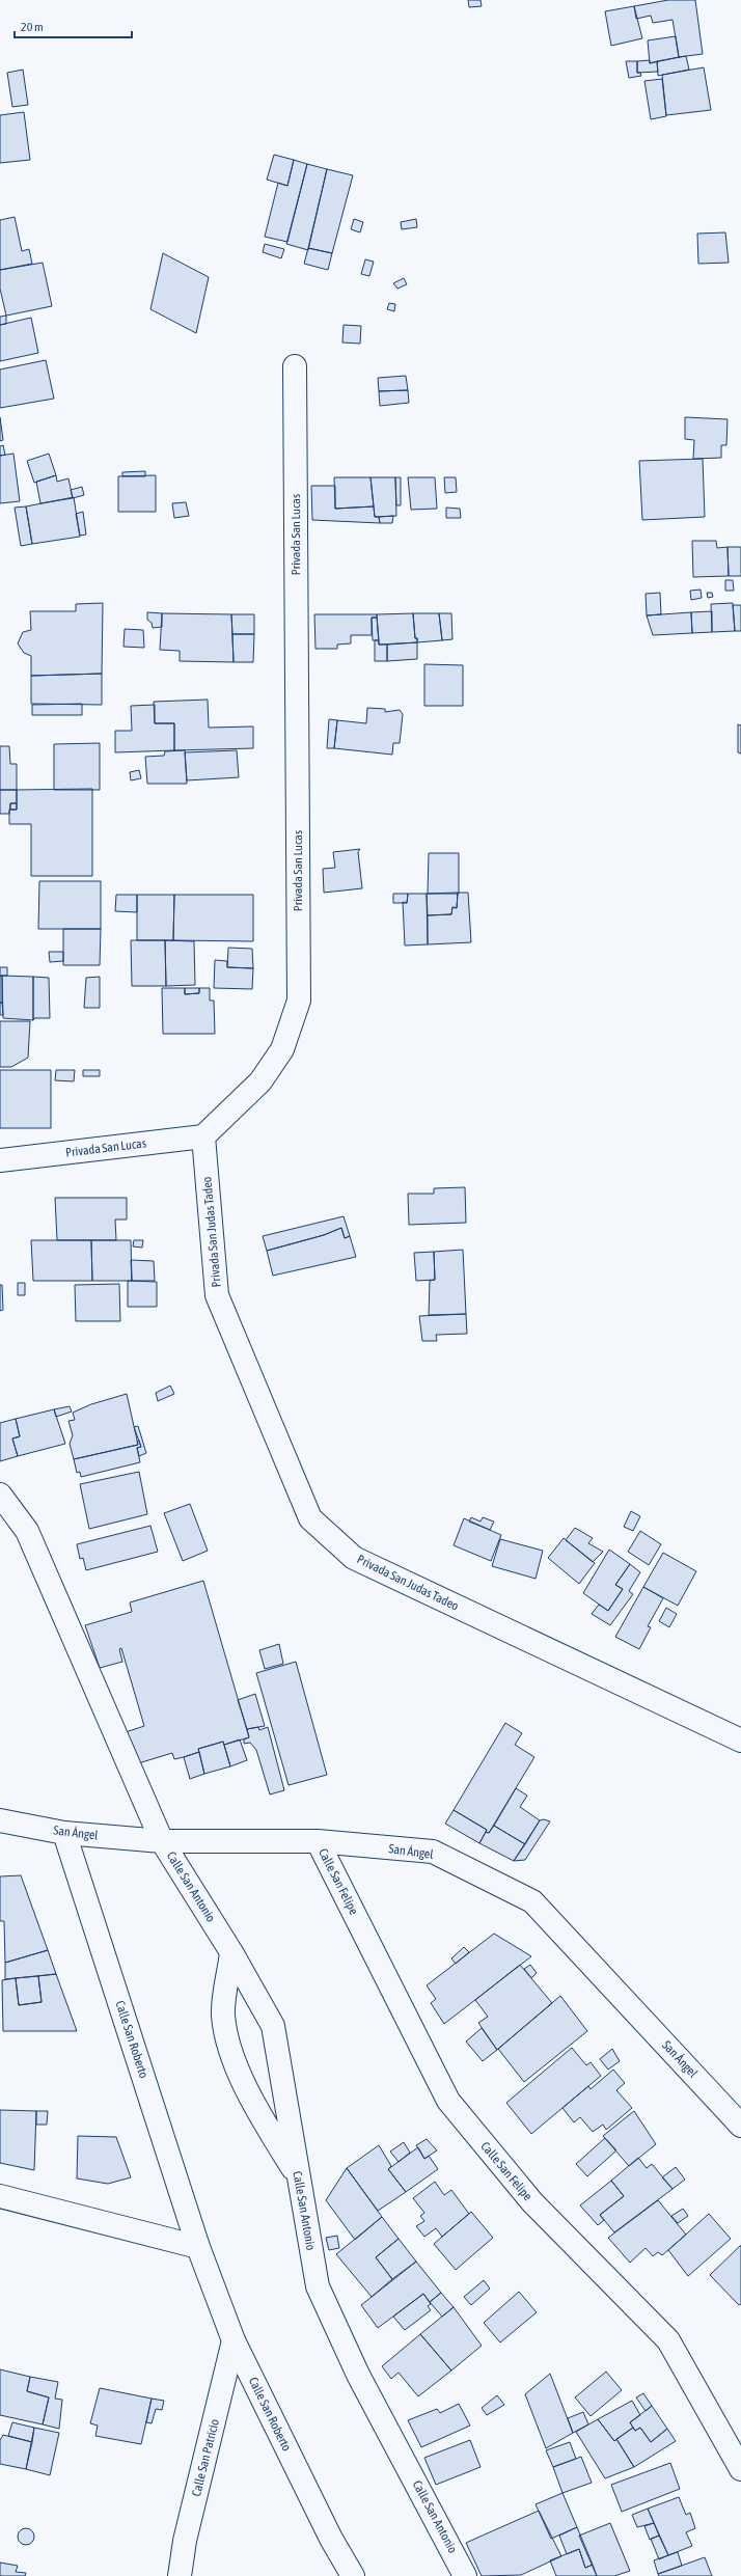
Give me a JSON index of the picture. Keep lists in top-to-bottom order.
{
  "streets": {
    "street": [
      "Privada San Lucas",
      "Privada San Judas Tadeo",
      "San Ángel",
      "Calle San Felipe",
      "Calle San Antonio",
      "Calle San Roberto",
      "Calle San Patricio"
    ]
  },
  "crossings": [
    ["Privada San Lucas", "Privada San Judas Tadeo"],
    ["San Ángel", "Calle San Felipe"],
    ["San Ángel", "Calle San Antonio"],
    ["San Ángel", "Calle San Roberto"],
    ["Calle San Roberto", "Calle San Patricio"]
  ],
  "scale_bar": "20 m"
}
